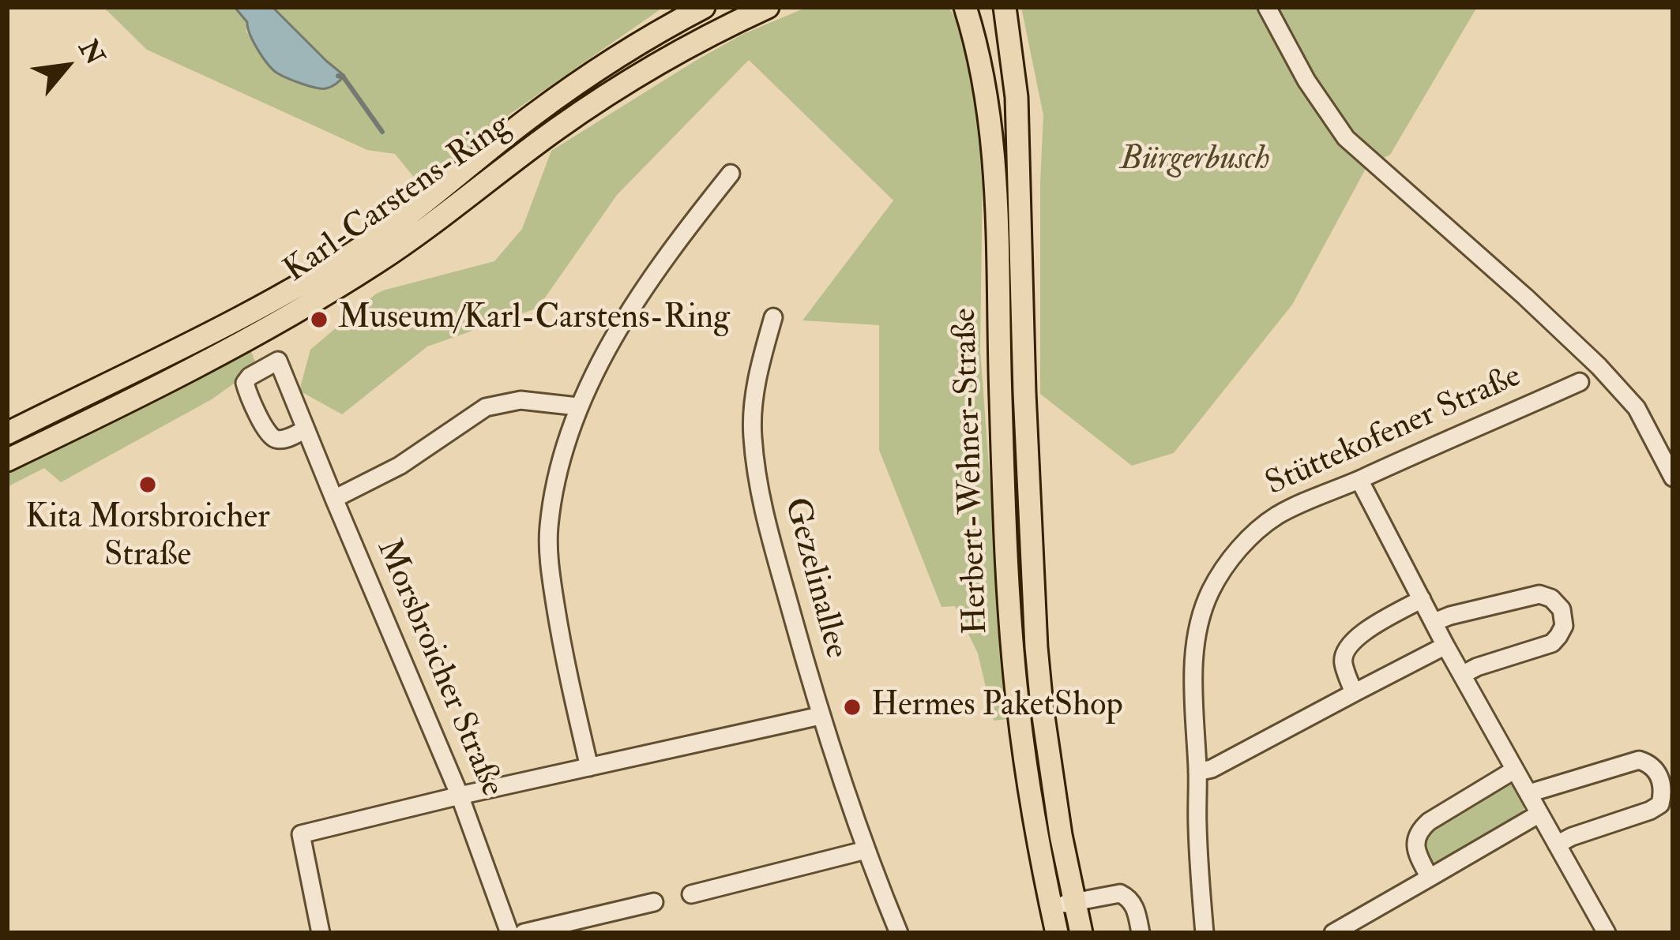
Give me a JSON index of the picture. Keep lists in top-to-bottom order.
{
  "streets": {
    "main road": ["Karl-Carstens-Ring", "Herbert-Wehner-Straße"],
    "street": ["Stüttekofener Straße", "Gezelinallee", "Morsbroicher Straße"]
  },
  "parks": ["Bürgerbusch"],
  "places": ["Museum/Karl-Carstens-Ring", "Kita Morsbroicher Straße", "Hermes PaketShop"],
  "north": "top right"
}
